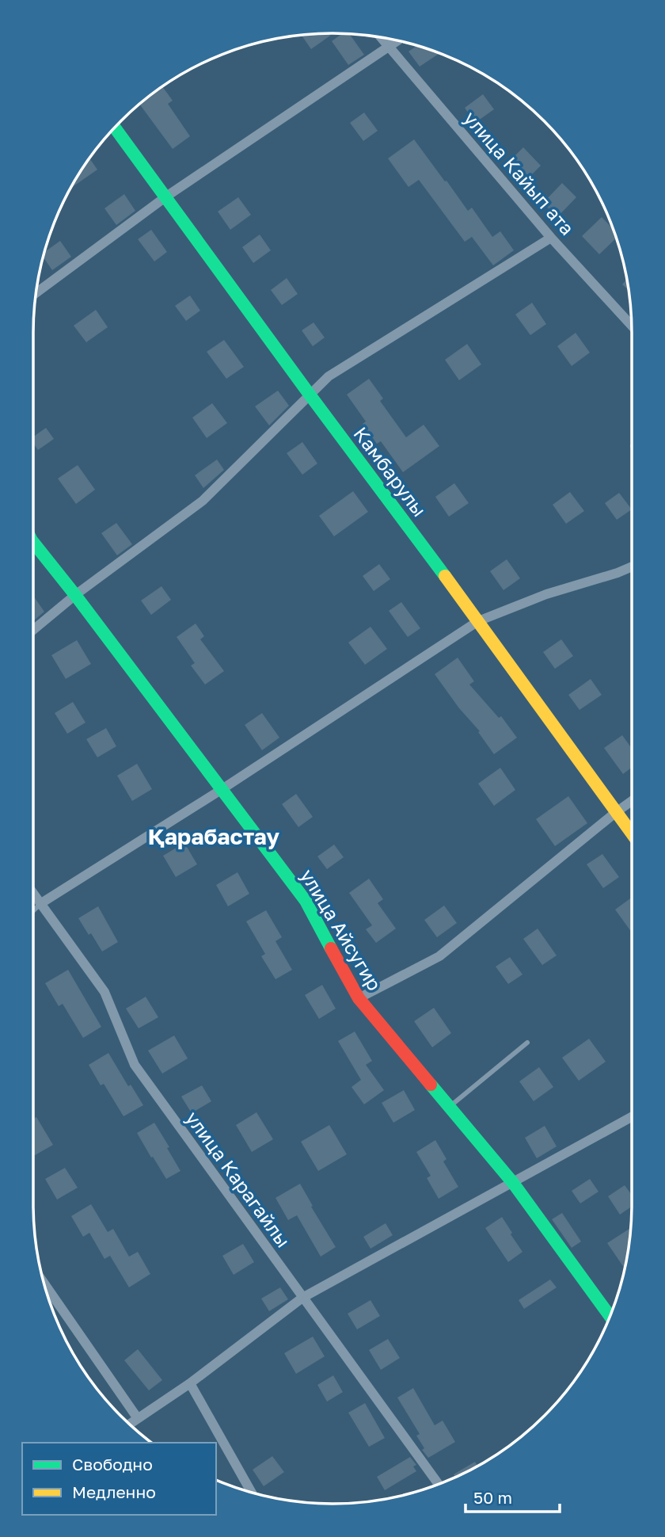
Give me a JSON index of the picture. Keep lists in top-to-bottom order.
{
  "streets": {
    "street": [
      "улица Кайып ата",
      "Камбарулы",
      "улица Айсугир",
      "улица Карагайлы"
    ]
  },
  "districts": ["Қарабастау"],
  "legend": ["Свободно", "Медленно"],
  "scale_bar": "50 m"
}
